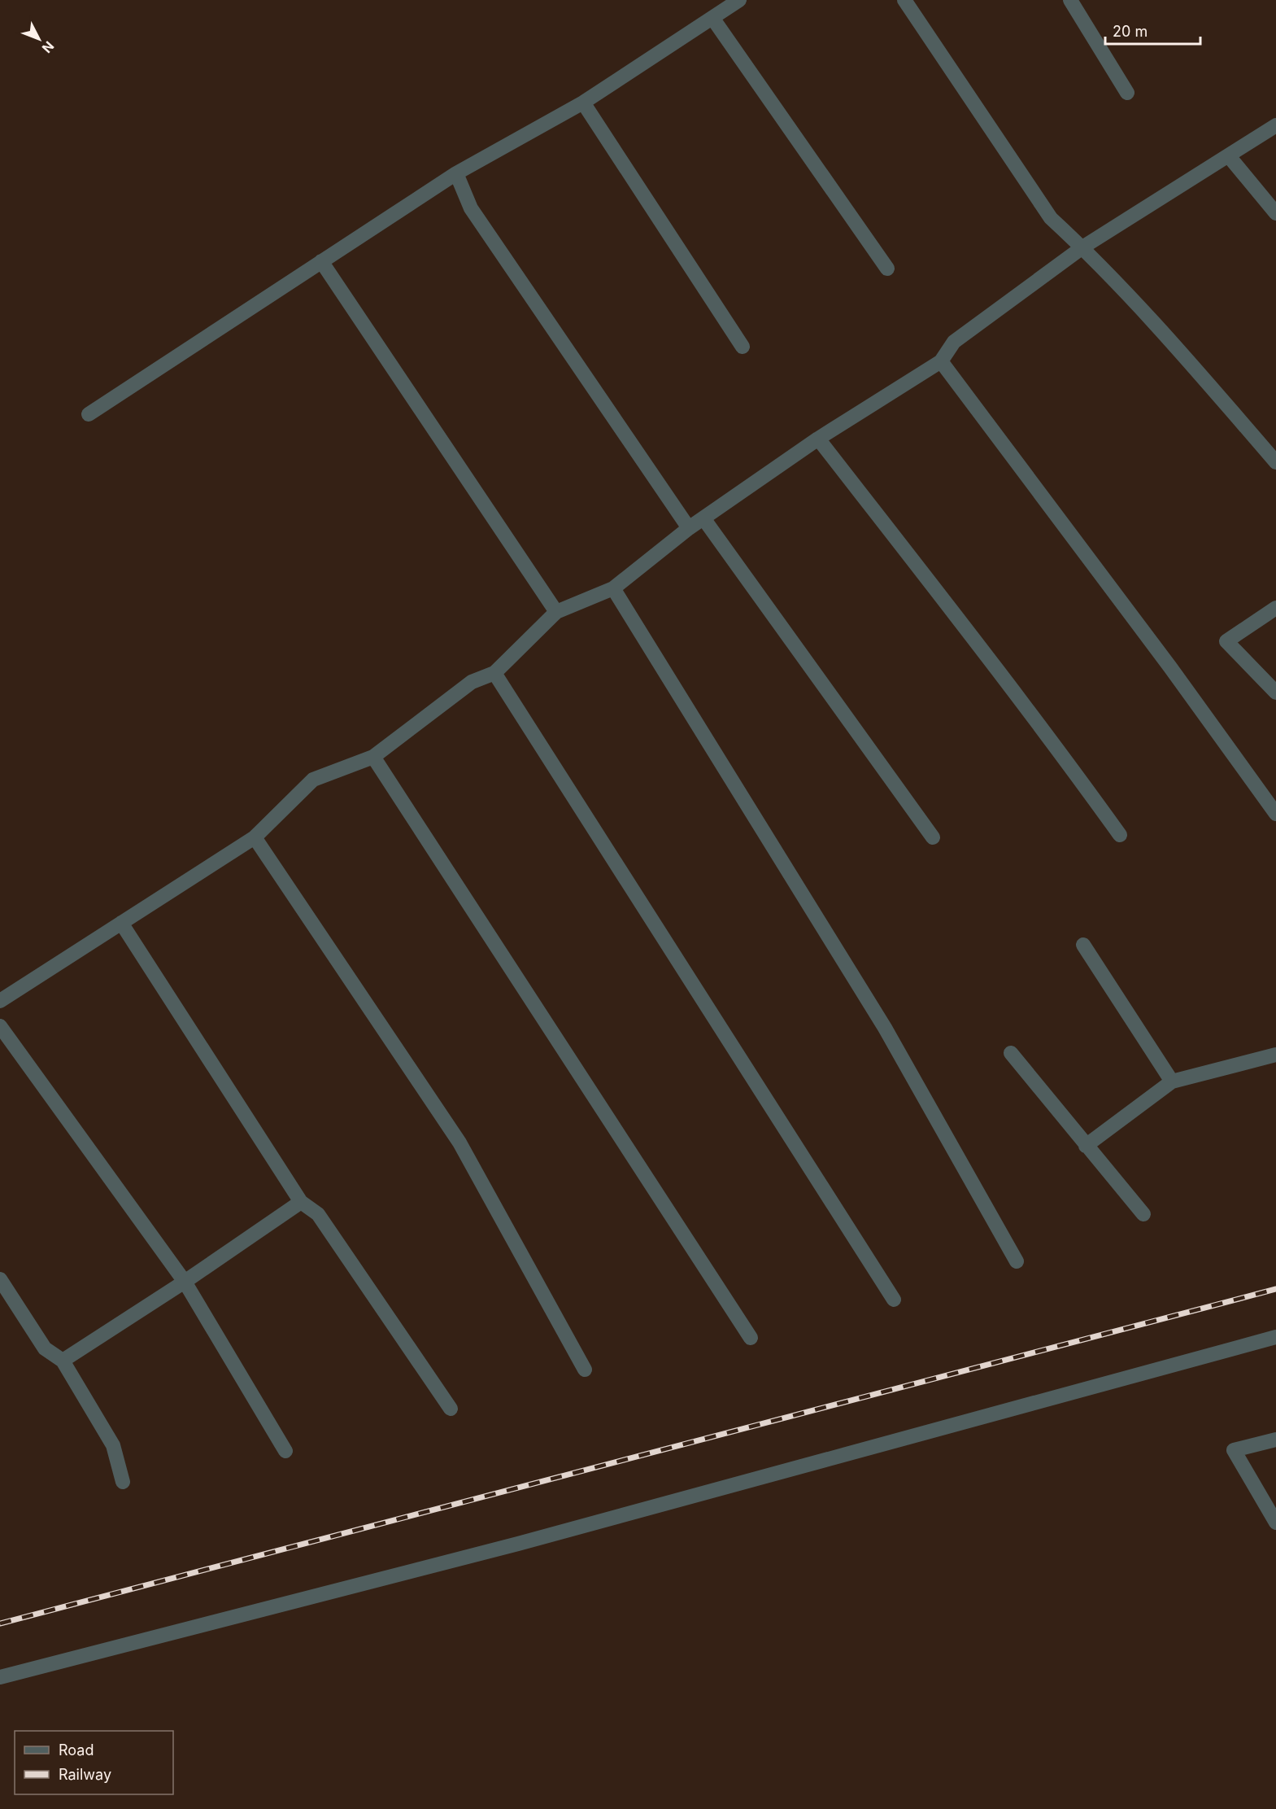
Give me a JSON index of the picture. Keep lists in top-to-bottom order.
{
  "legend": ["Road", "Railway"],
  "scale_bar": "20 m",
  "north": "bottom right"
}
